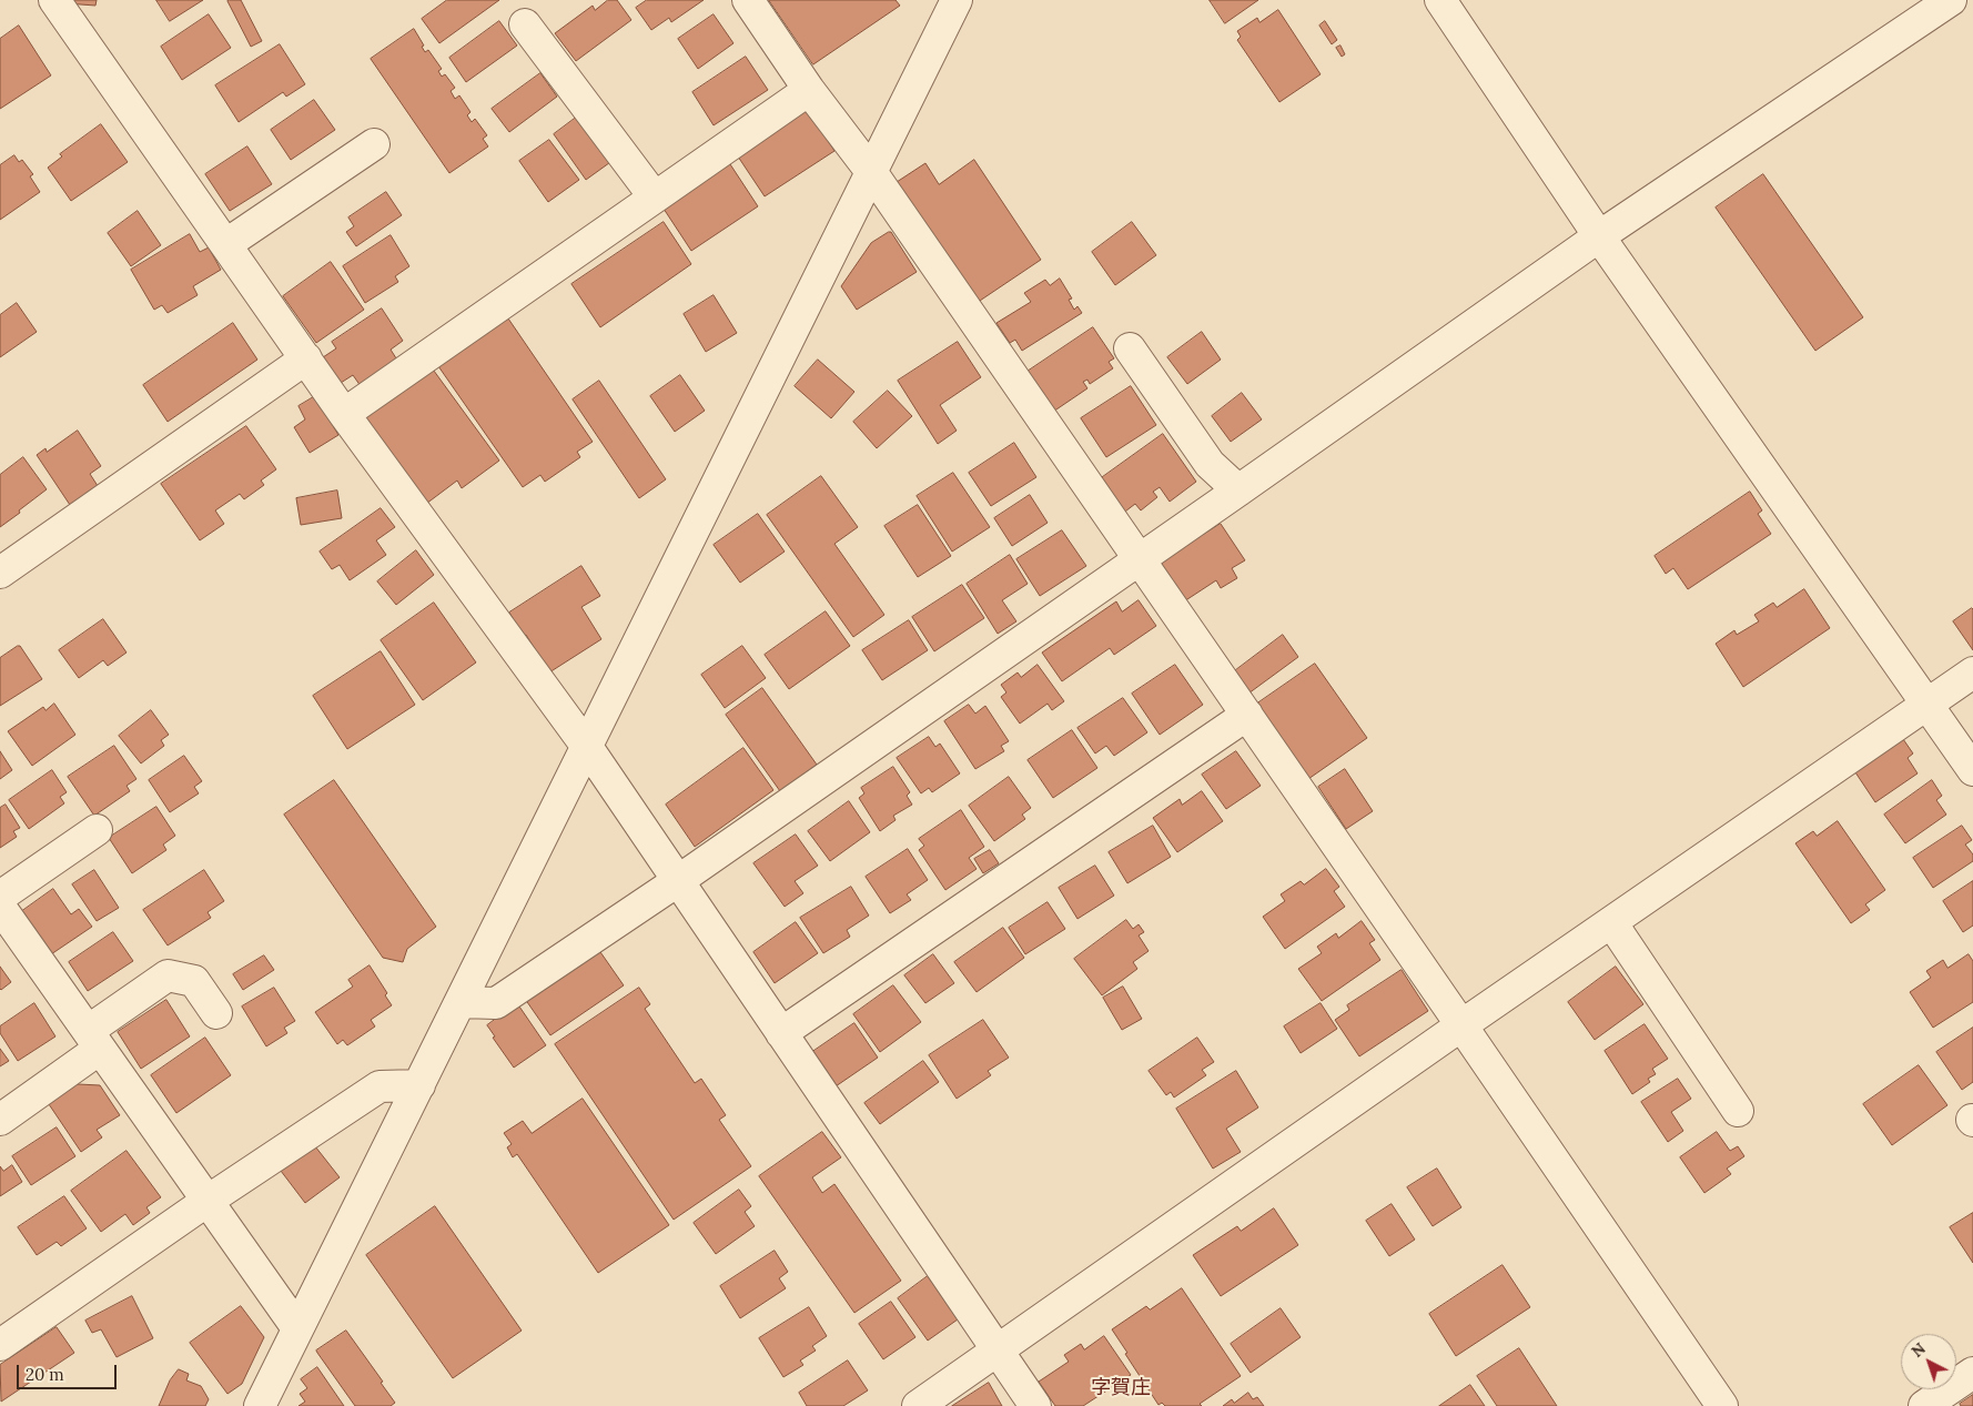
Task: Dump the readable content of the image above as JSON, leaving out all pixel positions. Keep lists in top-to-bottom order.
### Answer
{
  "districts": ["字賀庄"],
  "scale_bar": "20 m",
  "north": "top left"
}
